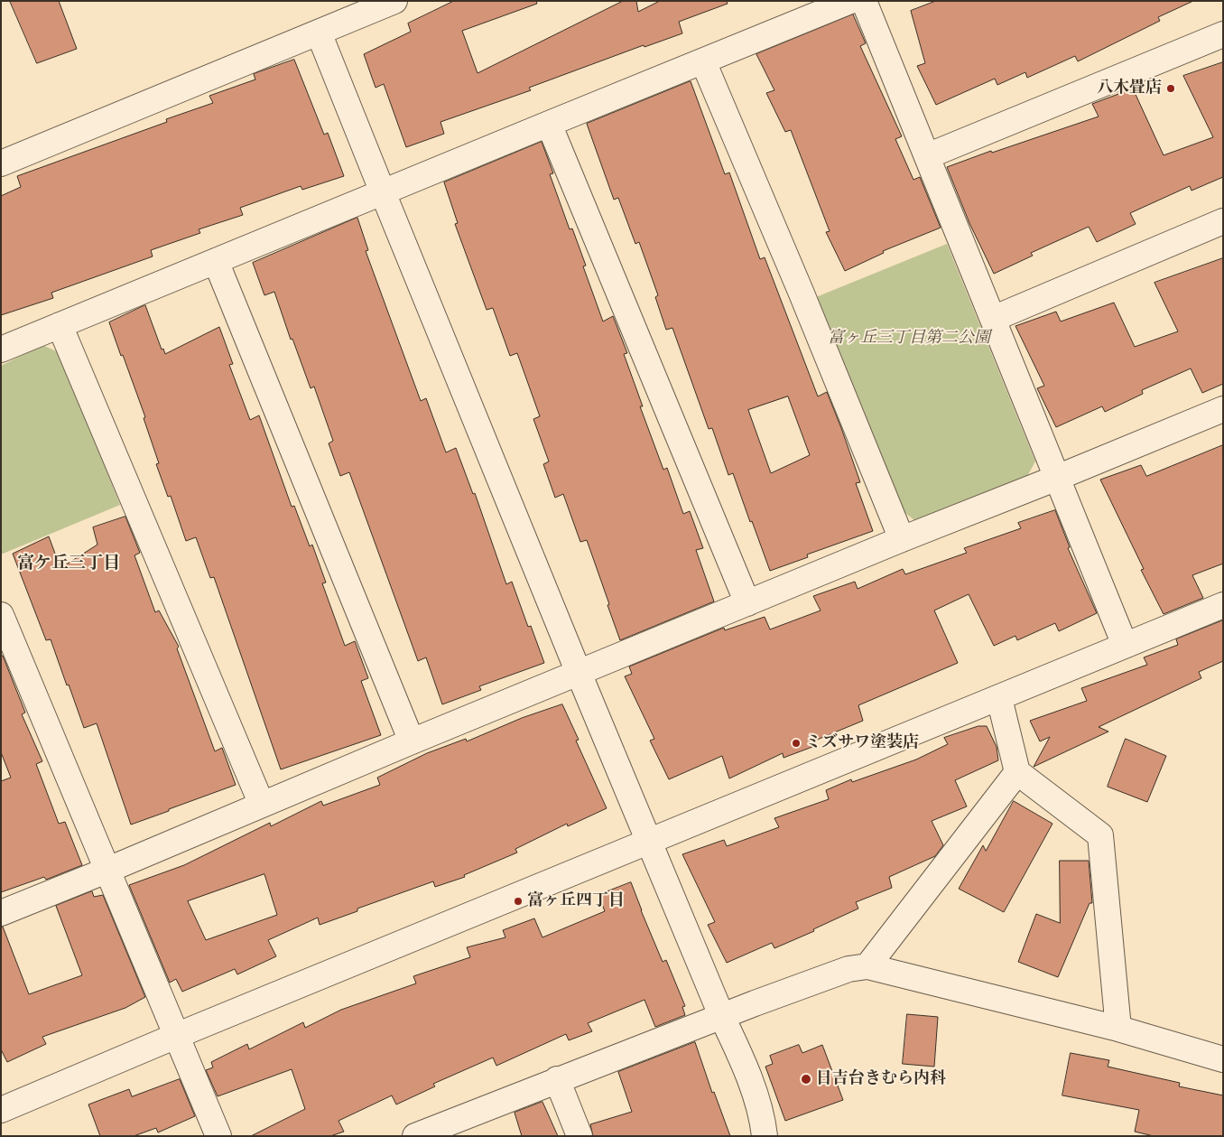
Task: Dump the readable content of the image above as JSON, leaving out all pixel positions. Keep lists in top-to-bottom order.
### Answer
{
  "districts": ["富ケ丘三丁目"],
  "parks": ["富ヶ丘三丁目第二公園"],
  "places": [
    "八木畳店",
    "ミズサワ塗装店",
    "富ヶ丘四丁目",
    "日吉台きむら内科"
  ]
}
